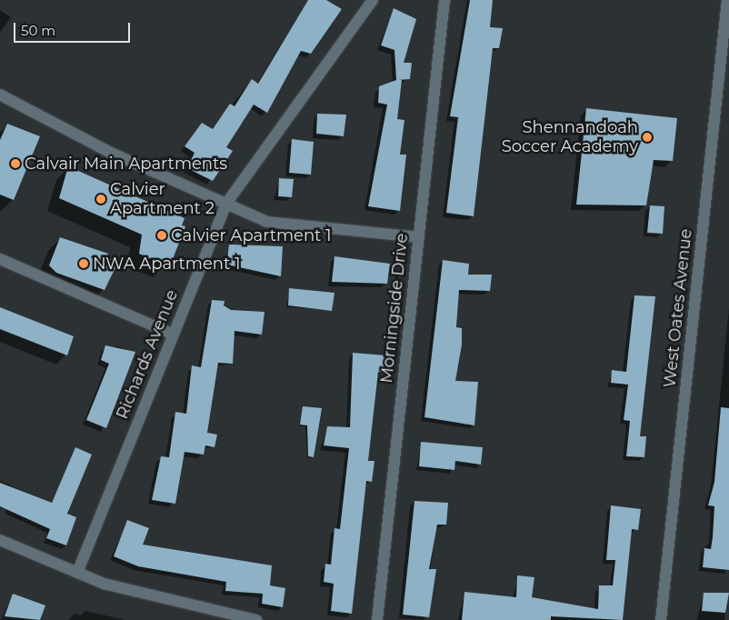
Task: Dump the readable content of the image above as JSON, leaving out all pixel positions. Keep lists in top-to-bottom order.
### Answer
{
  "streets": {
    "street": ["Morningside Drive", "West Oates Avenue", "Richards Avenue"]
  },
  "places": [
    "Shennandoah Soccer Academy",
    "Calvair Main Apartments",
    "Calvier Apartment 2",
    "Calvier Apartment 1",
    "NWA Apartment 1"
  ],
  "scale_bar": "50 m"
}
